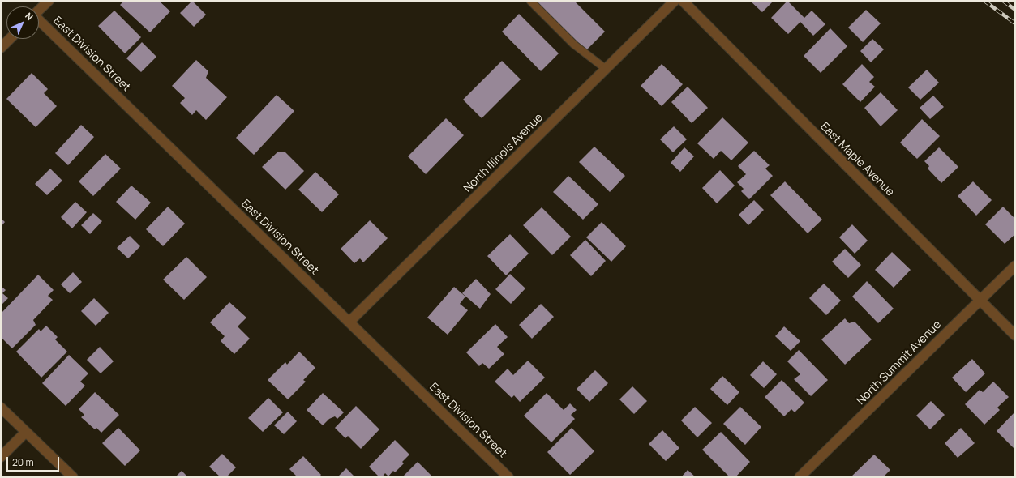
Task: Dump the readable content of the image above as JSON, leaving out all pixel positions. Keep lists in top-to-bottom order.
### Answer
{
  "streets": {
    "street": [
      "East Division Street",
      "North Illinois Avenue",
      "East Maple Avenue",
      "North Summit Avenue"
    ]
  },
  "crossings": [
    ["East Division Street", "North Illinois Avenue"],
    ["East Maple Avenue", "North Summit Avenue"]
  ],
  "scale_bar": "20 m",
  "north": "top right"
}
